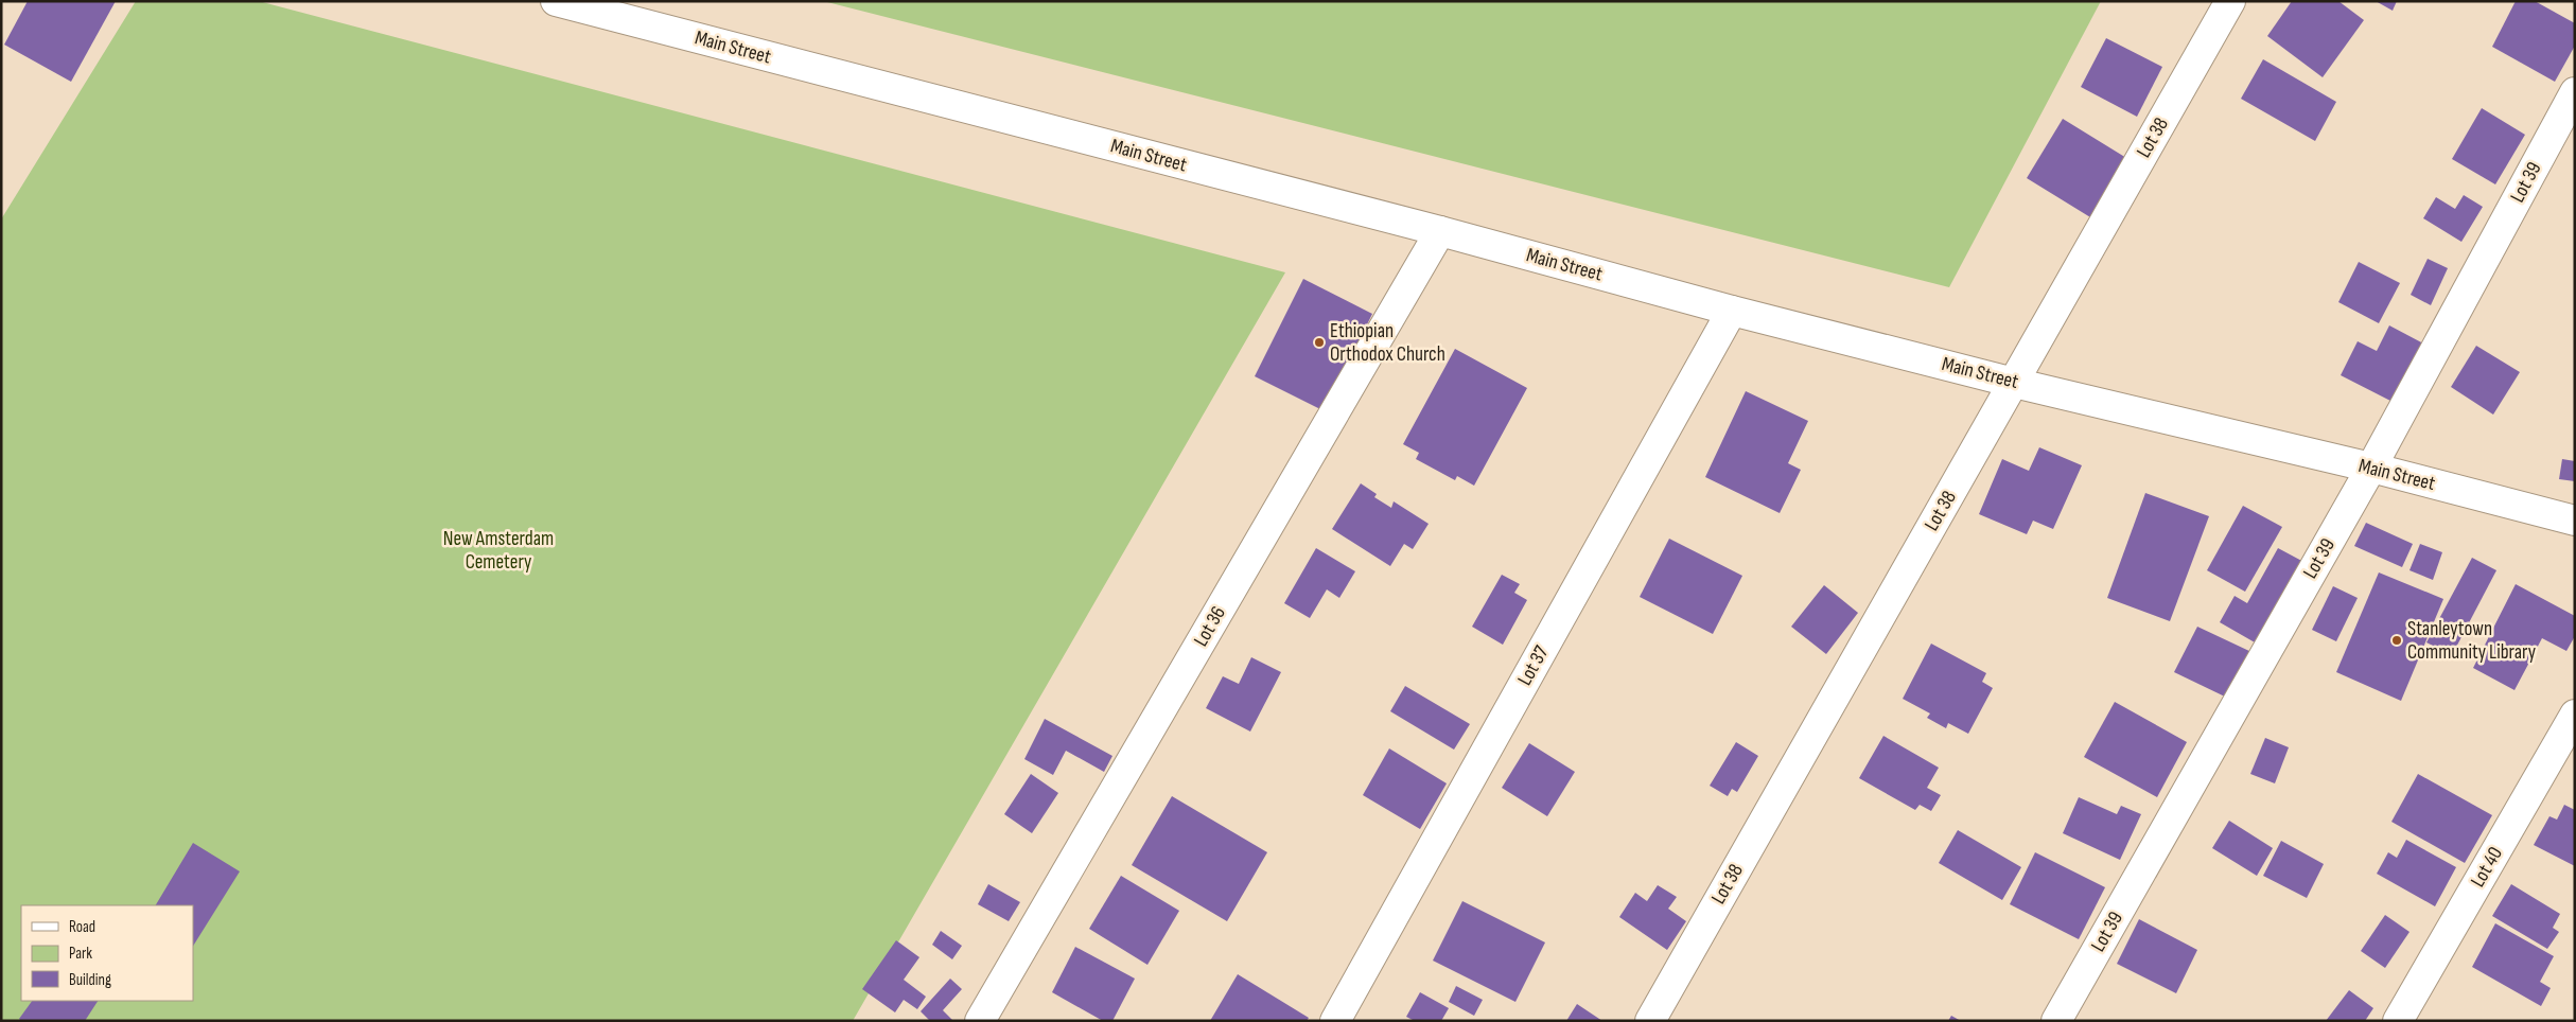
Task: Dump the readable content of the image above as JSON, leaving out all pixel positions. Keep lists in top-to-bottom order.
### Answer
{
  "streets": {
    "street": [
      "Main Street",
      "Lot 38",
      "Lot 39",
      "Lot 36",
      "Lot 37",
      "Lot 40"
    ]
  },
  "crossings": [
    ["Main Street", "Lot 38"],
    ["Main Street", "Lot 39"],
    ["Main Street", "Lot 36"],
    ["Main Street", "Lot 37"]
  ],
  "parks": ["New Amsterdam Cemetery"],
  "places": ["Ethiopian Orthodox Church", "Stanleytown Community Library"],
  "legend": ["Road", "Park", "Building"]
}
